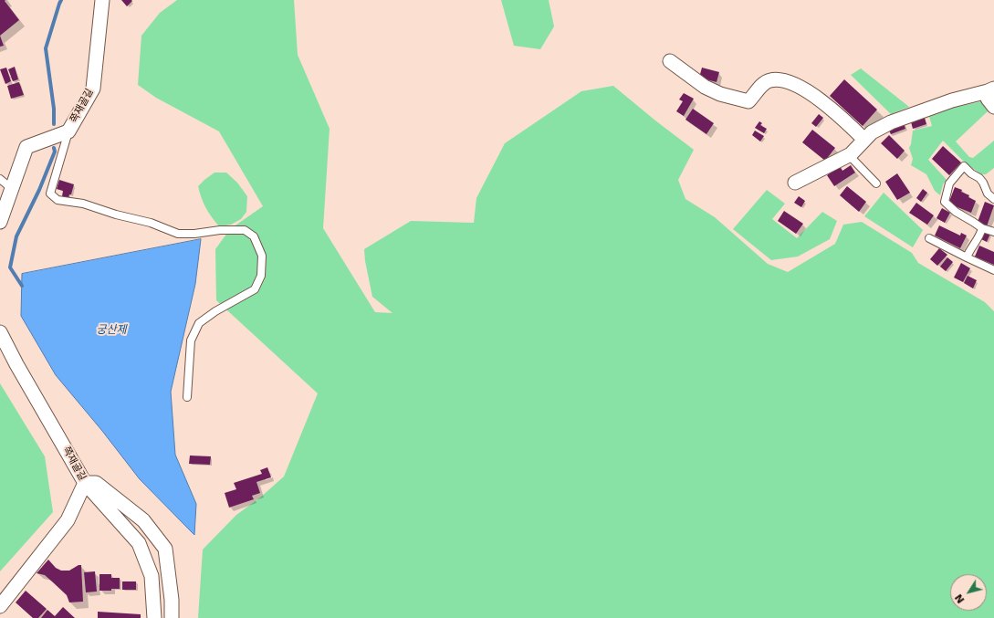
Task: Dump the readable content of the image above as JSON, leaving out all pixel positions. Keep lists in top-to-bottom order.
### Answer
{
  "streets": {
    "street": ["쪽재골길"]
  },
  "water": ["궁산제"],
  "north": "bottom left"
}
